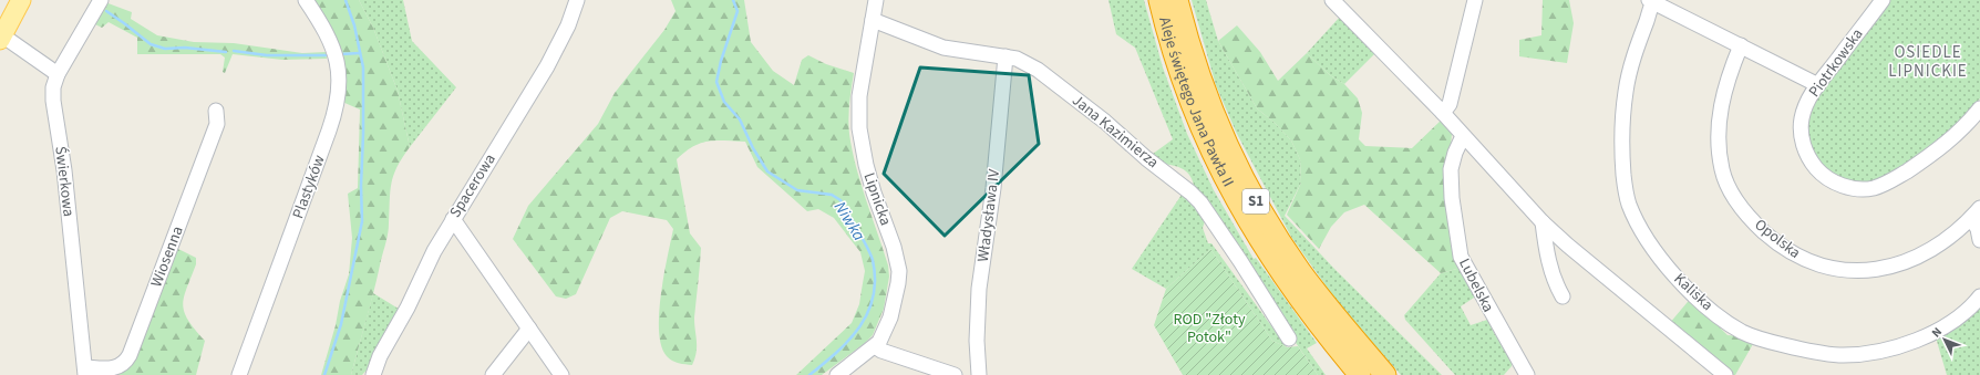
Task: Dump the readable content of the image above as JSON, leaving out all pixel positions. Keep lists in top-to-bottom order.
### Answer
{
  "streets": {
    "highway": ["Aleje świętego Jana Pawła II", "S1"],
    "street": [
      "Piotrkowska",
      "Jana Kazimierza",
      "Świerkowa",
      "Spacerowa",
      "Plastyków",
      "Lipnicka",
      "Władysława IV",
      "Opolska",
      "Wiosenna",
      "Lubelska",
      "Kaliska"
    ]
  },
  "crossings": [
    ["Jana Kazimierza", "Lipnicka"],
    ["Jana Kazimierza", "Władysława IV"],
    ["Świerkowa", "Wiosenna"]
  ],
  "districts": ["OSIEDLE LIPNICKIE"],
  "water": ["Niwka"],
  "parks": ["ROD \"Złoty Potok\""],
  "north": "top left"
}
